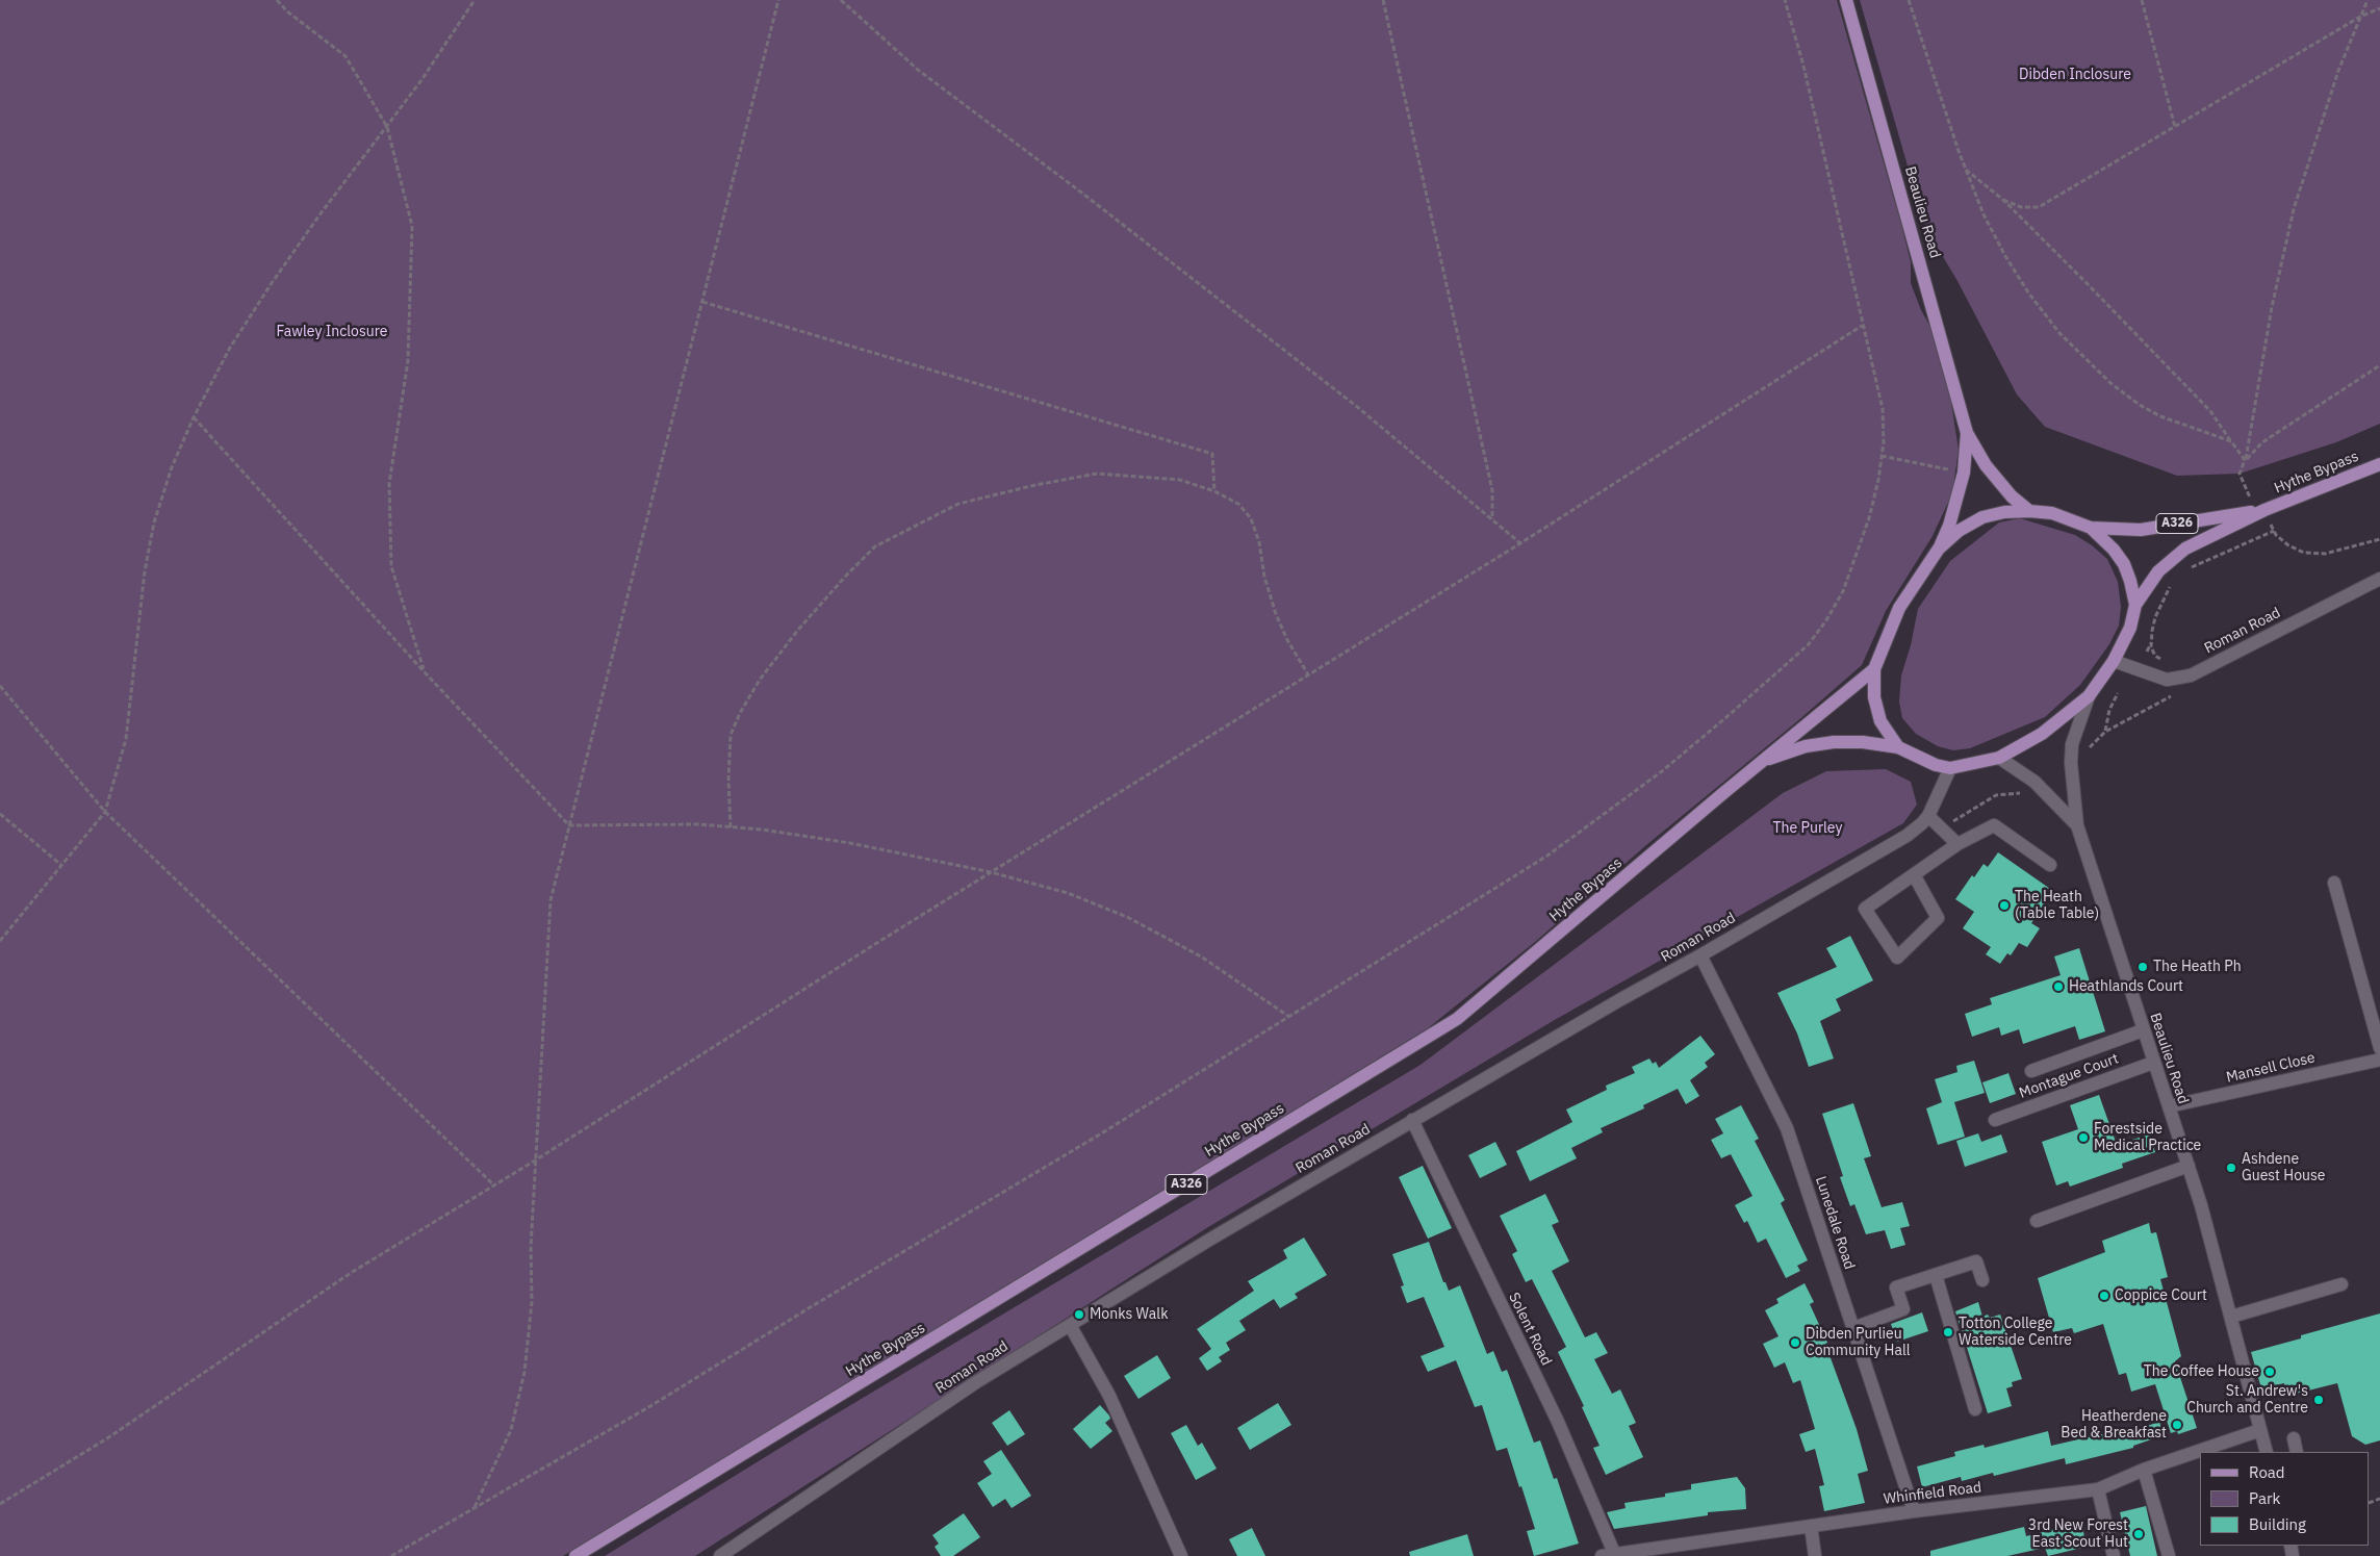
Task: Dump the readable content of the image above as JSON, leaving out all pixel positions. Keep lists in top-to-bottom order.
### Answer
{
  "streets": {
    "main road": ["Beaulieu Road", "Hythe Bypass", "A326"],
    "street": [
      "Roman Road",
      "Mansell Close",
      "Montague Court",
      "Lunedale Road",
      "Solent Road",
      "Whinfield Road"
    ]
  },
  "crossings": [
    ["Beaulieu Road", "Mansell Close"],
    ["Beaulieu Road", "Montague Court"],
    ["Beaulieu Road", "Whinfield Road"],
    ["Roman Road", "Lunedale Road"],
    ["Roman Road", "Solent Road"],
    ["Lunedale Road", "Whinfield Road"],
    ["Solent Road", "Whinfield Road"]
  ],
  "parks": ["Dibden Inclosure", "Fawley Inclosure", "The Purley"],
  "places": [
    "The Heath (Table Table)",
    "The Heath Ph",
    "Heathlands Court",
    "Forestside Medical Practice",
    "Ashdene Guest House",
    "Coppice Court",
    "Monks Walk",
    "Totton College Waterside Centre",
    "Dibden Purlieu Community Hall",
    "The Coffee House",
    "St. Andrew's Church and Centre",
    "Heatherdene Bed & Breakfast",
    "3rd New Forest East Scout Hut"
  ],
  "legend": ["Road", "Park", "Building"]
}
